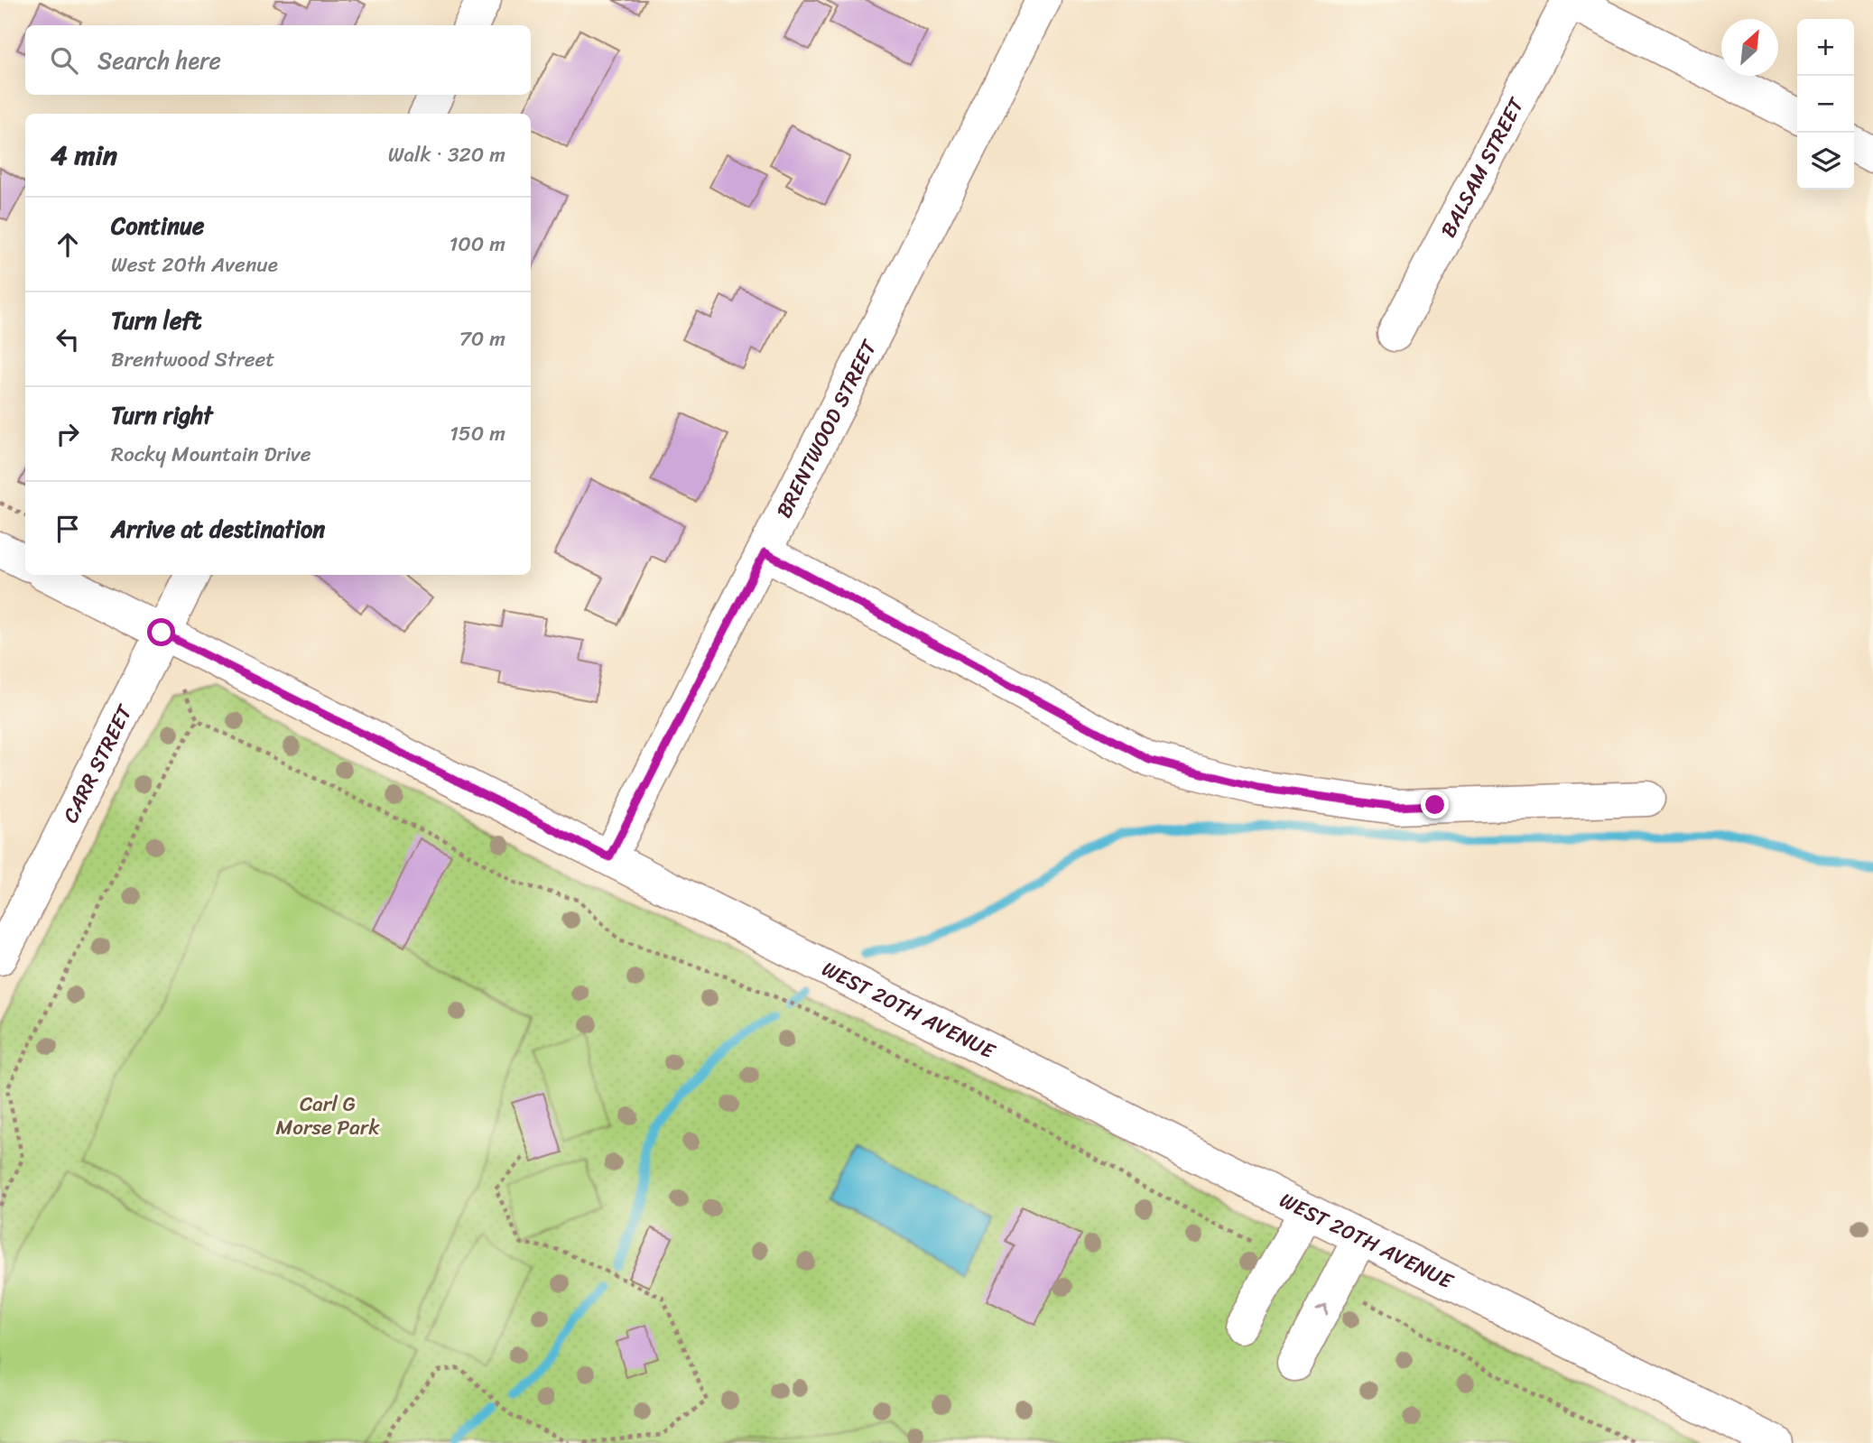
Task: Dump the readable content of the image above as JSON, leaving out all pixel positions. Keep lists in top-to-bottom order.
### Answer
{
  "streets": {
    "street": [
      "BALSAM STREET",
      "BRENTWOOD STREET",
      "CARR STREET",
      "WEST 20TH AVENUE"
    ]
  },
  "crossings": [
    ["BRENTWOOD STREET", "WEST 20TH AVENUE"],
    ["CARR STREET", "WEST 20TH AVENUE"]
  ],
  "parks": ["Carl G Morse Park"],
  "north": "top right",
  "page": {
    "map_buttons": ["+", "−"],
    "search": "Search here",
    "heading": ["4 min", "Walk · 320 m"],
    "list": [
      ["Continue", "West 20th Avenue", "100 m"],
      ["Turn left", "Brentwood Street", "70 m"],
      ["Turn right", "Rocky Mountain Drive", "150 m"],
      "Arrive at destination"
    ]
  }
}
